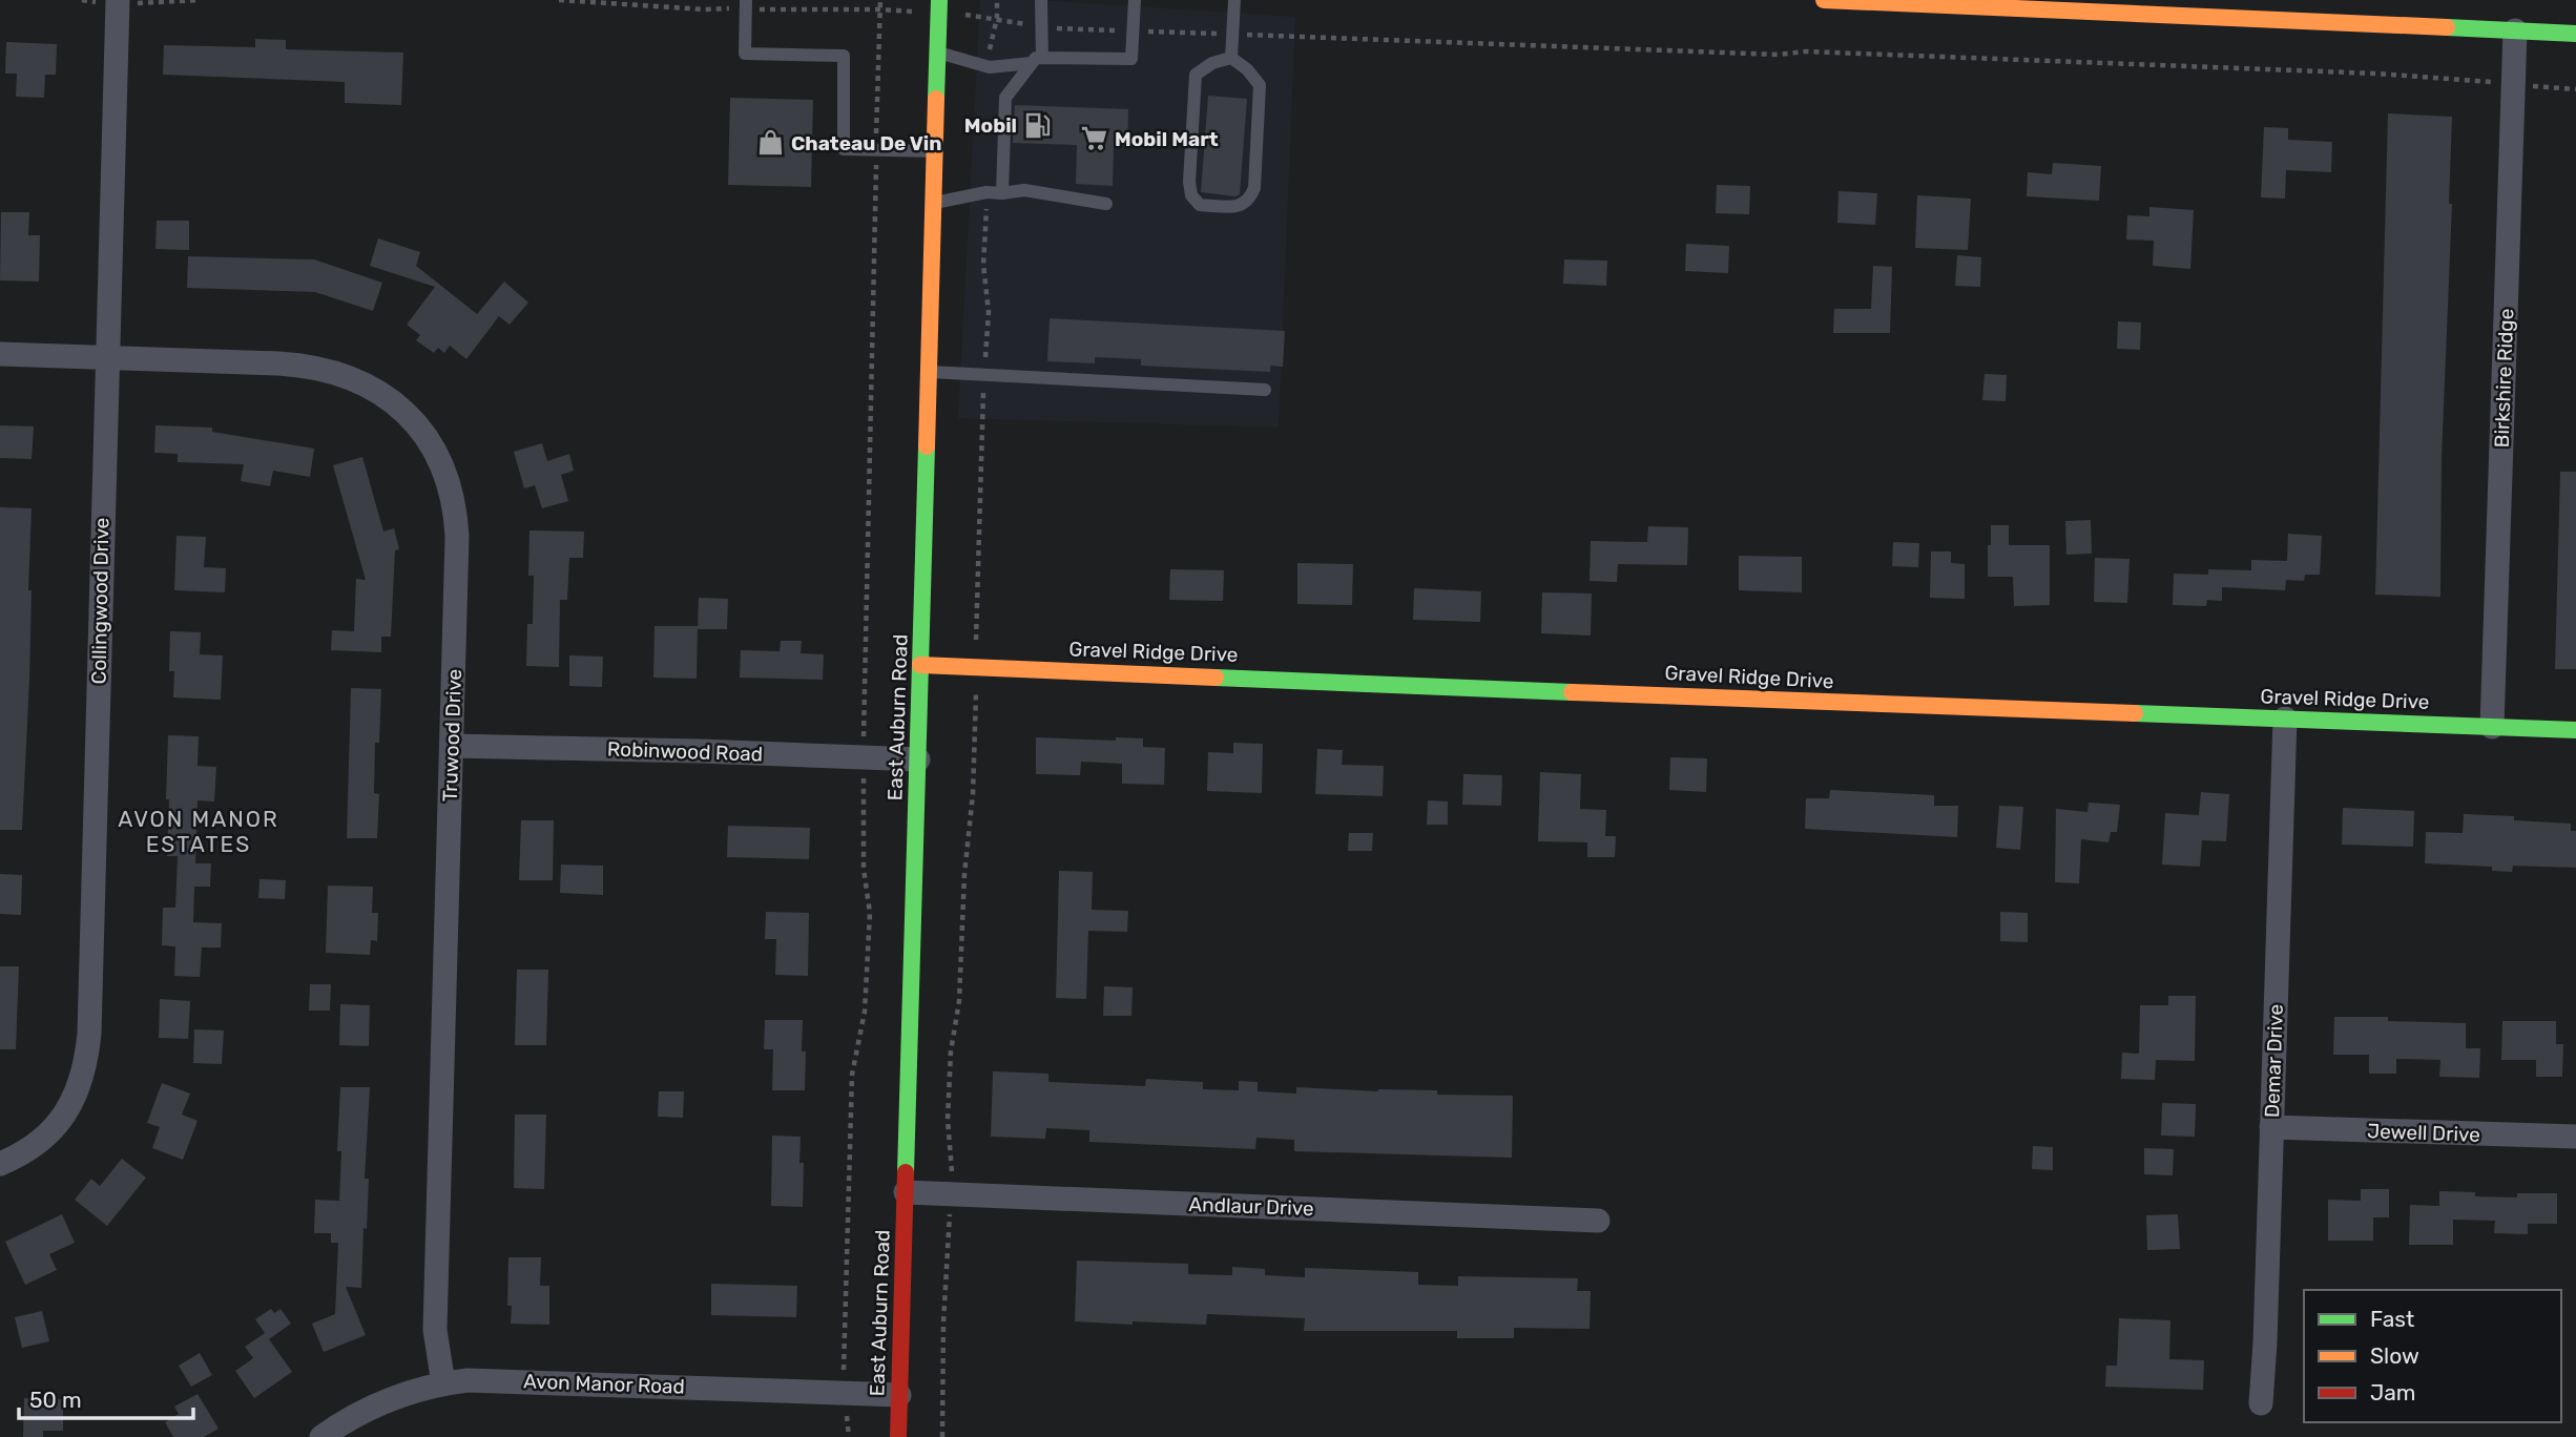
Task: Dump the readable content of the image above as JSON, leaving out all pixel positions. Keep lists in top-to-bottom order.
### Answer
{
  "streets": {
    "main road": ["Gravel Ridge Drive", "East Auburn Road"],
    "street": [
      "Birkshire Ridge",
      "Collingwood Drive",
      "Truwood Drive",
      "Robinwood Road",
      "Demar Drive",
      "Jewell Drive",
      "Andlaur Drive",
      "Avon Manor Road"
    ]
  },
  "crossings": [
    ["Birkshire Ridge", "Gravel Ridge Drive"],
    ["Collingwood Drive", "Truwood Drive"],
    ["Gravel Ridge Drive", "East Auburn Road"],
    ["Gravel Ridge Drive", "Demar Drive"],
    ["East Auburn Road", "Robinwood Road"],
    ["East Auburn Road", "Andlaur Drive"],
    ["East Auburn Road", "Avon Manor Road"],
    ["Truwood Drive", "Robinwood Road"],
    ["Truwood Drive", "Avon Manor Road"],
    ["Demar Drive", "Jewell Drive"]
  ],
  "districts": ["AVON MANOR ESTATES"],
  "places": {
    "fuel station": ["Mobil"],
    "supermarket": ["Mobil Mart"],
    "shop": ["Chateau De Vin"]
  },
  "legend": ["Fast", "Slow", "Jam"],
  "scale_bar": "50 m"
}
